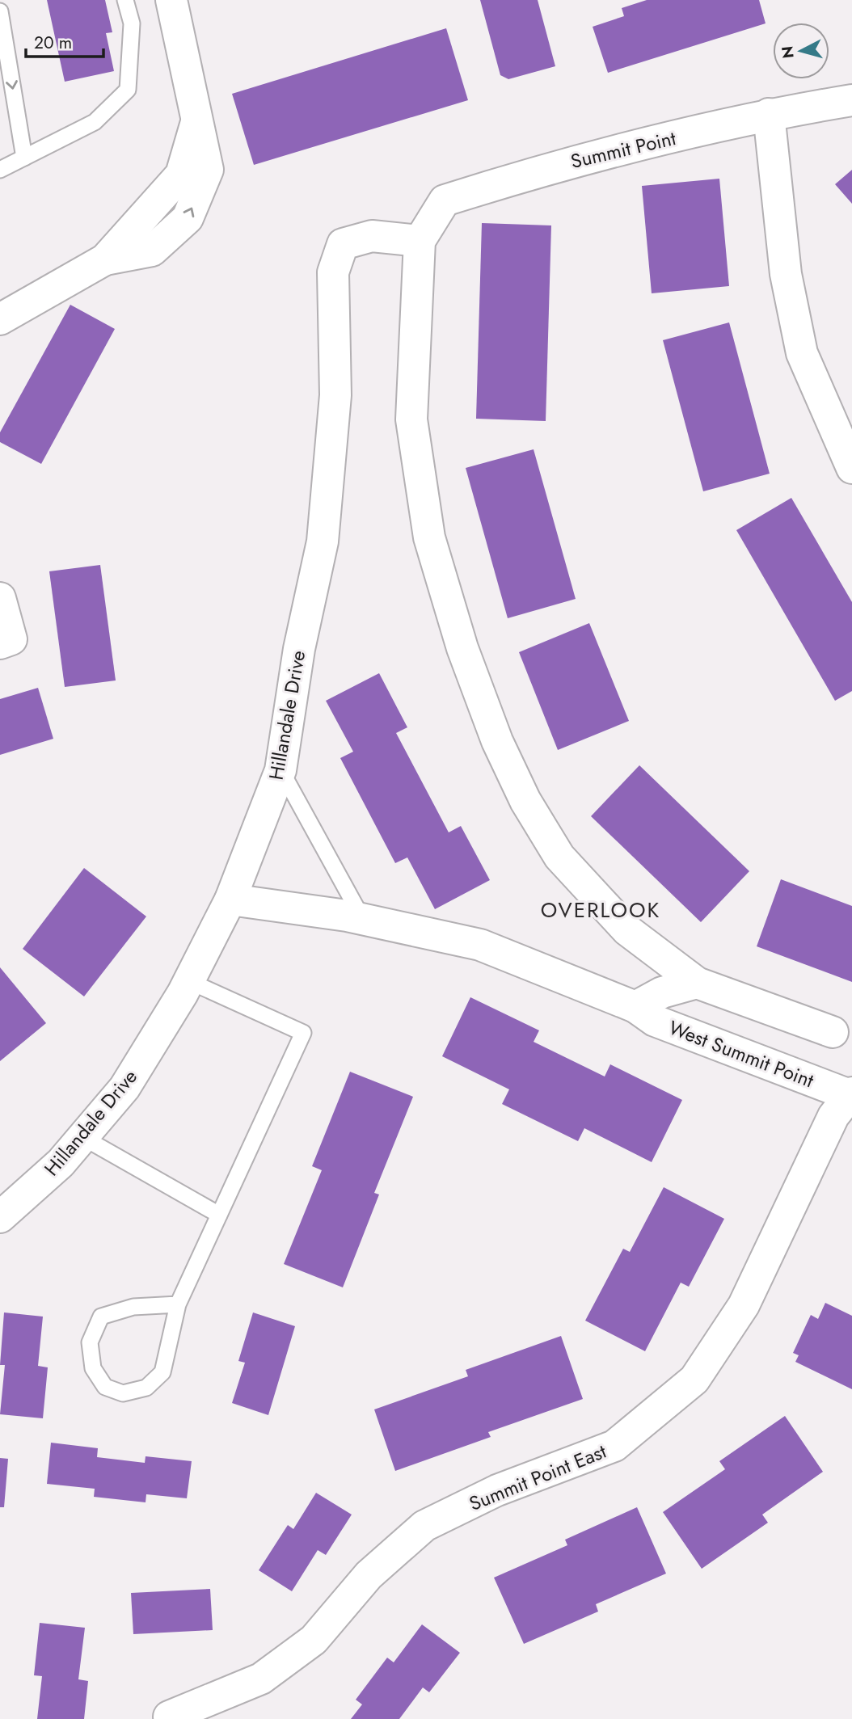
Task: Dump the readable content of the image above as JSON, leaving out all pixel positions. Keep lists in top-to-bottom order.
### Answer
{
  "streets": {
    "street": [
      "Summit Point",
      "Hillandale Drive",
      "West Summit Point",
      "Summit Point East"
    ]
  },
  "crossings": [
    ["Summit Point", "Hillandale Drive"],
    ["Hillandale Drive", "West Summit Point"],
    ["West Summit Point", "Summit Point East"]
  ],
  "districts": ["OVERLOOK"],
  "scale_bar": "20 m",
  "north": "left"
}
